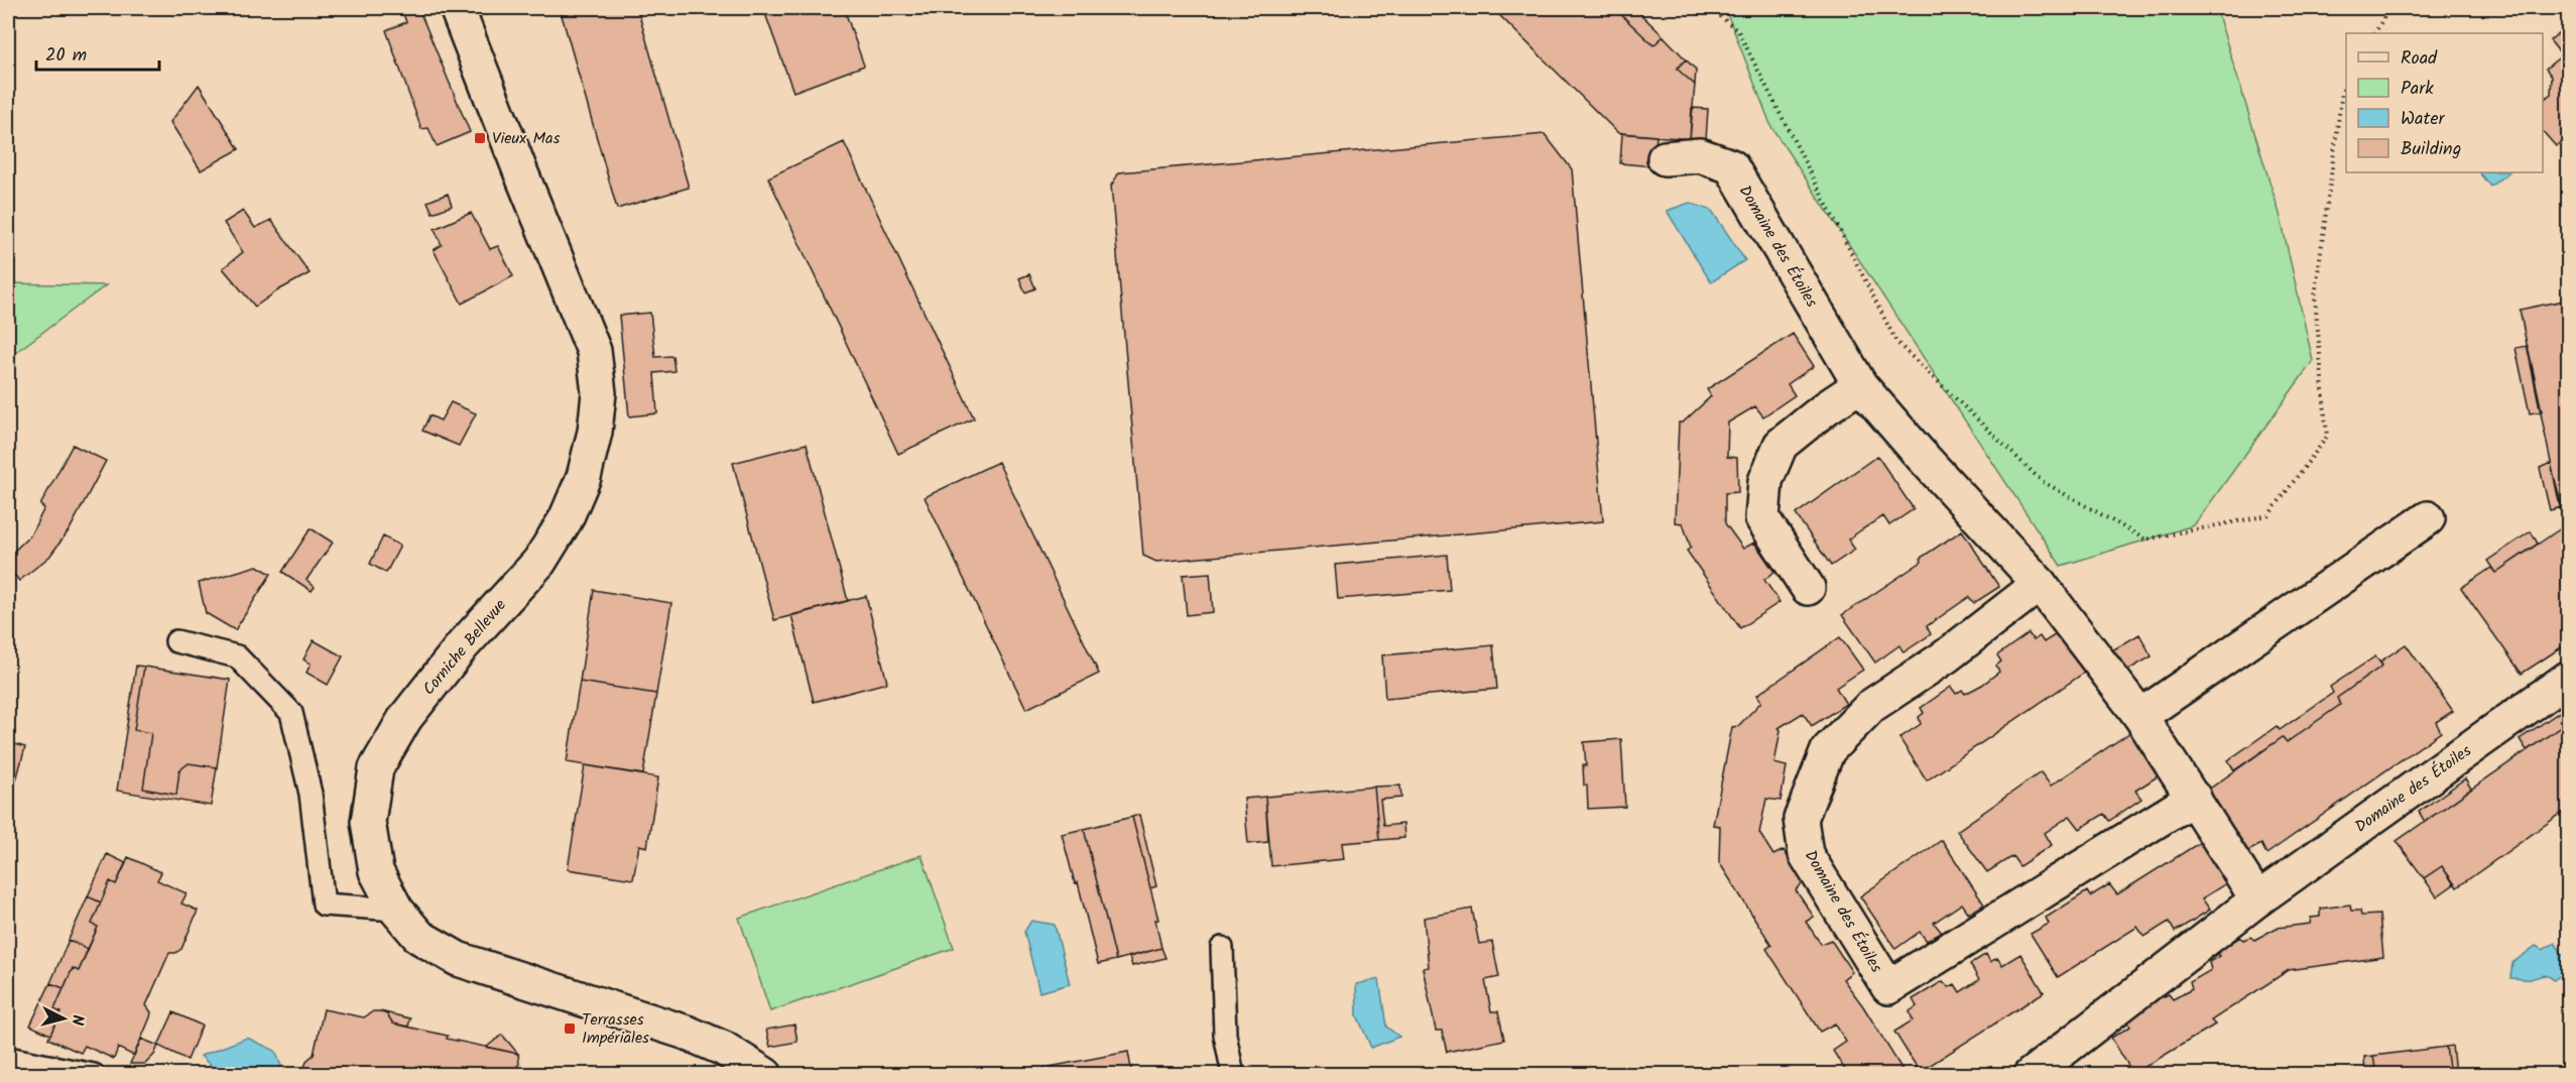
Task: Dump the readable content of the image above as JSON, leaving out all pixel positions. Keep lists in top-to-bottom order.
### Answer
{
  "streets": {
    "street": ["Domaine des Étoiles", "Corniche Bellevue"]
  },
  "places": {
    "transit": ["Vieux Mas", "Terrasses Impériales"]
  },
  "legend": [
    "Road",
    "Park",
    "Water",
    "Building"
  ],
  "scale_bar": "20 m",
  "north": "right"
}
